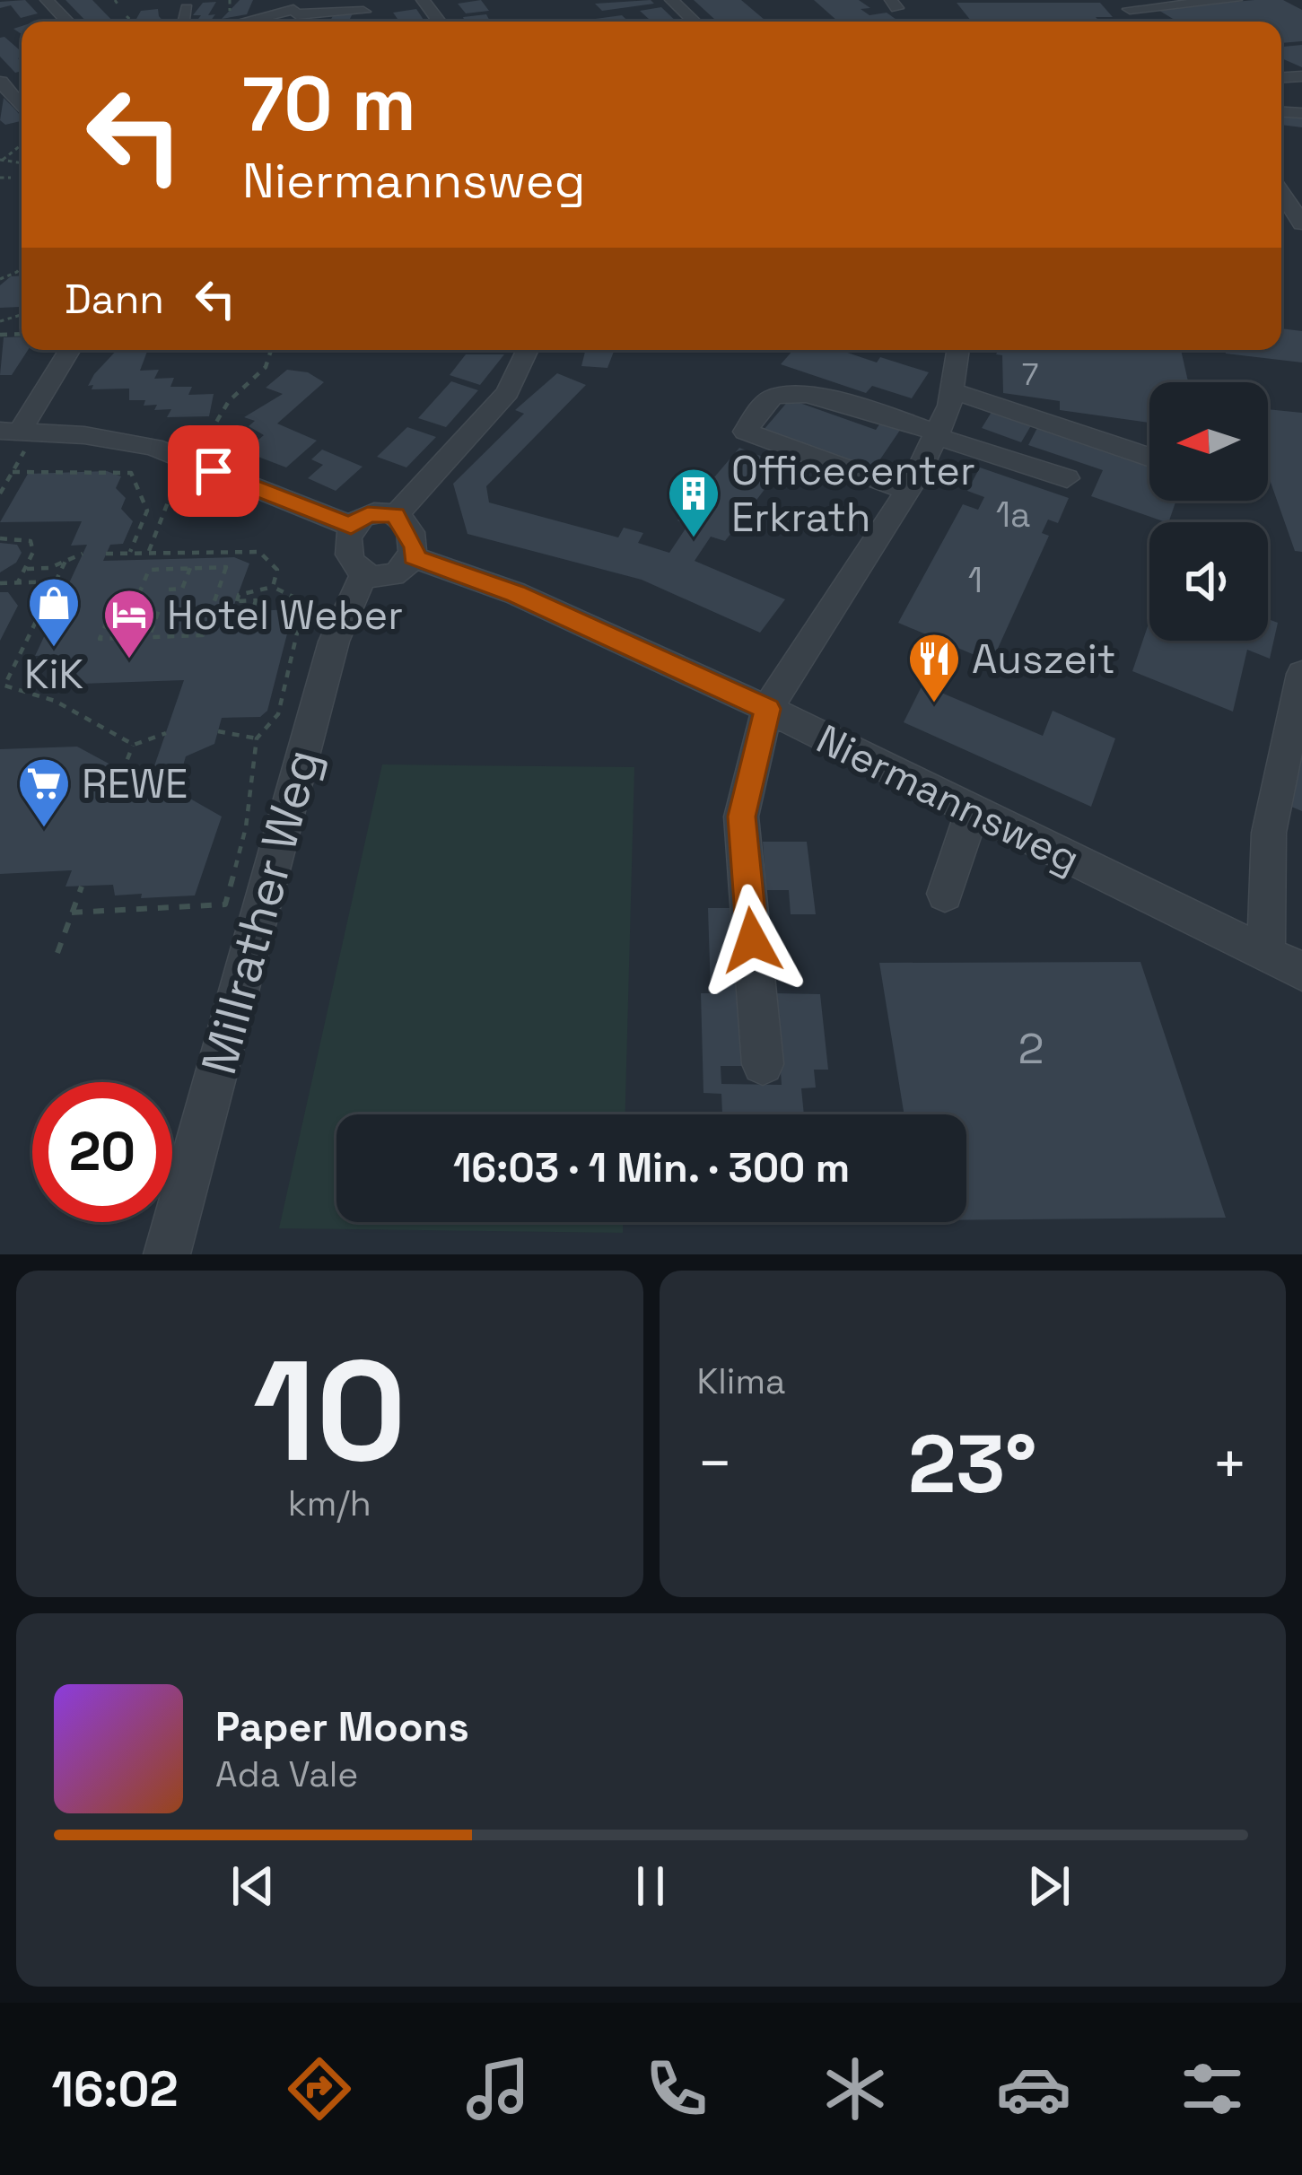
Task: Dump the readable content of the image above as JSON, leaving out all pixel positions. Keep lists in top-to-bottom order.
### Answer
{
  "streets": {
    "street": ["Niermannsweg", "Millrather Weg"]
  },
  "crossings": [
    ["Niermannsweg", "Millrather Weg"]
  ],
  "places": {
    "building": ["Officecenter Erkrath"],
    "shop": ["KiK"],
    "hotel": ["Hotel Weber"],
    "restaurant": ["Auszeit"],
    "supermarket": ["REWE"]
  },
  "house_numbers": [
    "7",
    "1a",
    "1",
    "2"
  ],
  "north": "left",
  "page": {
    "turn": ["70 m", "Niermannsweg"],
    "then": "Dann",
    "limit": "20",
    "trip": "16:03 · 1 Min. · 300 m",
    "tile": [
      ["10", "km/h"],
      "Klima"
    ],
    "heat": ["−", "23°", "+"],
    "song": ["Paper Moons", "Ada Vale"],
    "tabs": "16:02"
  }
}
